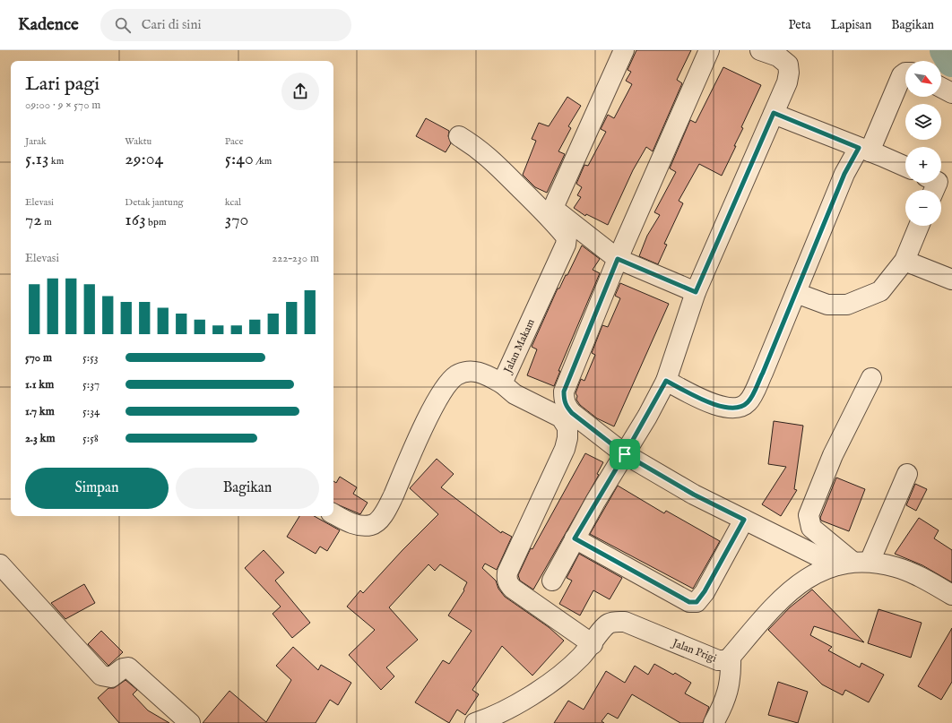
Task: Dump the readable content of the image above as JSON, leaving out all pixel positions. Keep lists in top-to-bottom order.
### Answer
{
  "streets": {
    "street": ["Jalan Makam", "Jalan Prigi"]
  },
  "crossings": [
    ["Jalan Makam", "Jalan Prigi"]
  ],
  "north": "bottom right",
  "page": {
    "header": "Kadence",
    "search": "Cari di sini",
    "nav": ["Peta", "Lapisan", "Bagikan"],
    "map_buttons": ["+", "−"],
    "heading": ["Lari pagi", "09:00 · 9 × 570 m"],
    "stats": [
      ["Jarak", "5.13 km"],
      ["Waktu", "29:04"],
      ["Pace", "5:40 /km"],
      ["Elevasi", "72 m"],
      ["Detak jantung", "163 bpm"],
      ["kcal", "370"]
    ],
    "chart": ["Elevasi", "222–230 m"],
    "list": [
      {
        "name": "570 m",
        "note": "5:53"
      },
      {
        "name": "1.1 km",
        "note": "5:37"
      },
      {
        "name": "1.7 km",
        "note": "5:34"
      },
      {
        "name": "2.3 km",
        "note": "5:58"
      }
    ],
    "buttons": ["Simpan", "Bagikan"]
  }
}
